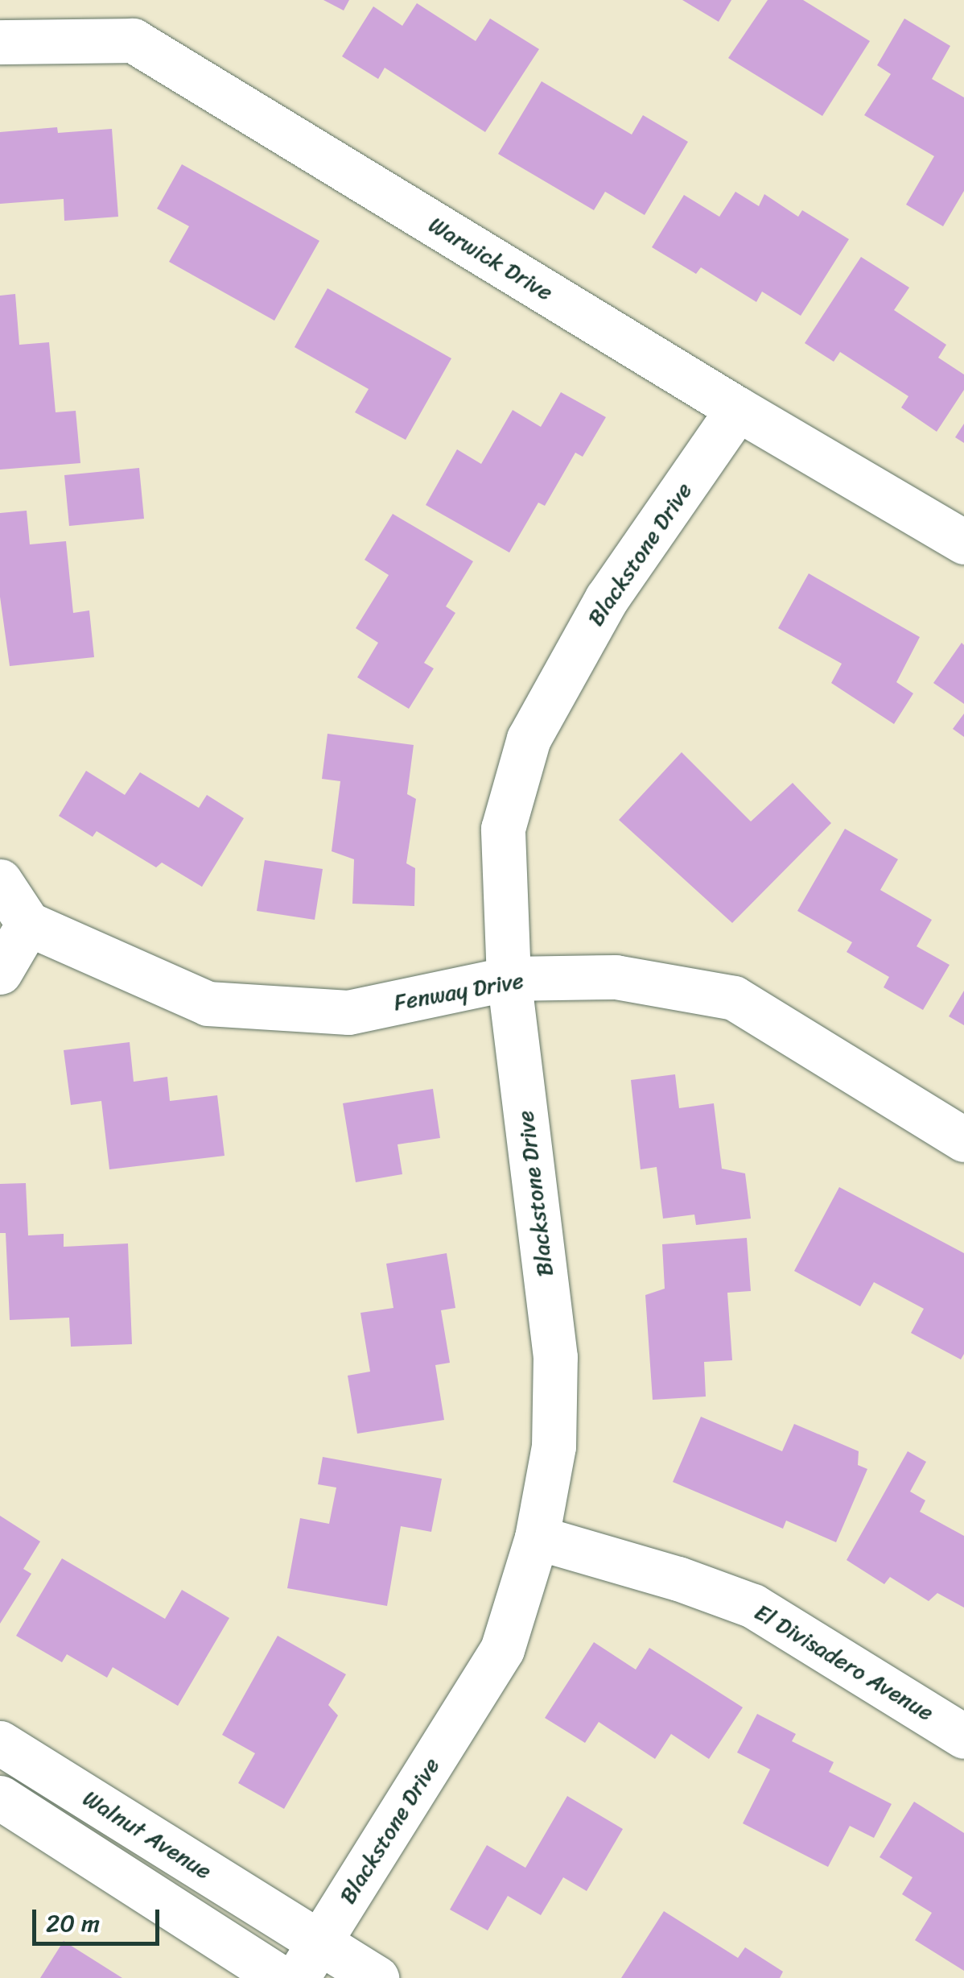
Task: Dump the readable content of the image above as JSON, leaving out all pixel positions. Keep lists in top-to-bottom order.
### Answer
{
  "streets": {
    "street": [
      "Warwick Drive",
      "Blackstone Drive",
      "Fenway Drive",
      "El Divisadero Avenue",
      "Walnut Avenue"
    ]
  },
  "crossings": [
    ["Warwick Drive", "Blackstone Drive"],
    ["Blackstone Drive", "Fenway Drive"],
    ["Blackstone Drive", "El Divisadero Avenue"],
    ["Blackstone Drive", "Walnut Avenue"]
  ],
  "scale_bar": "20 m"
}
